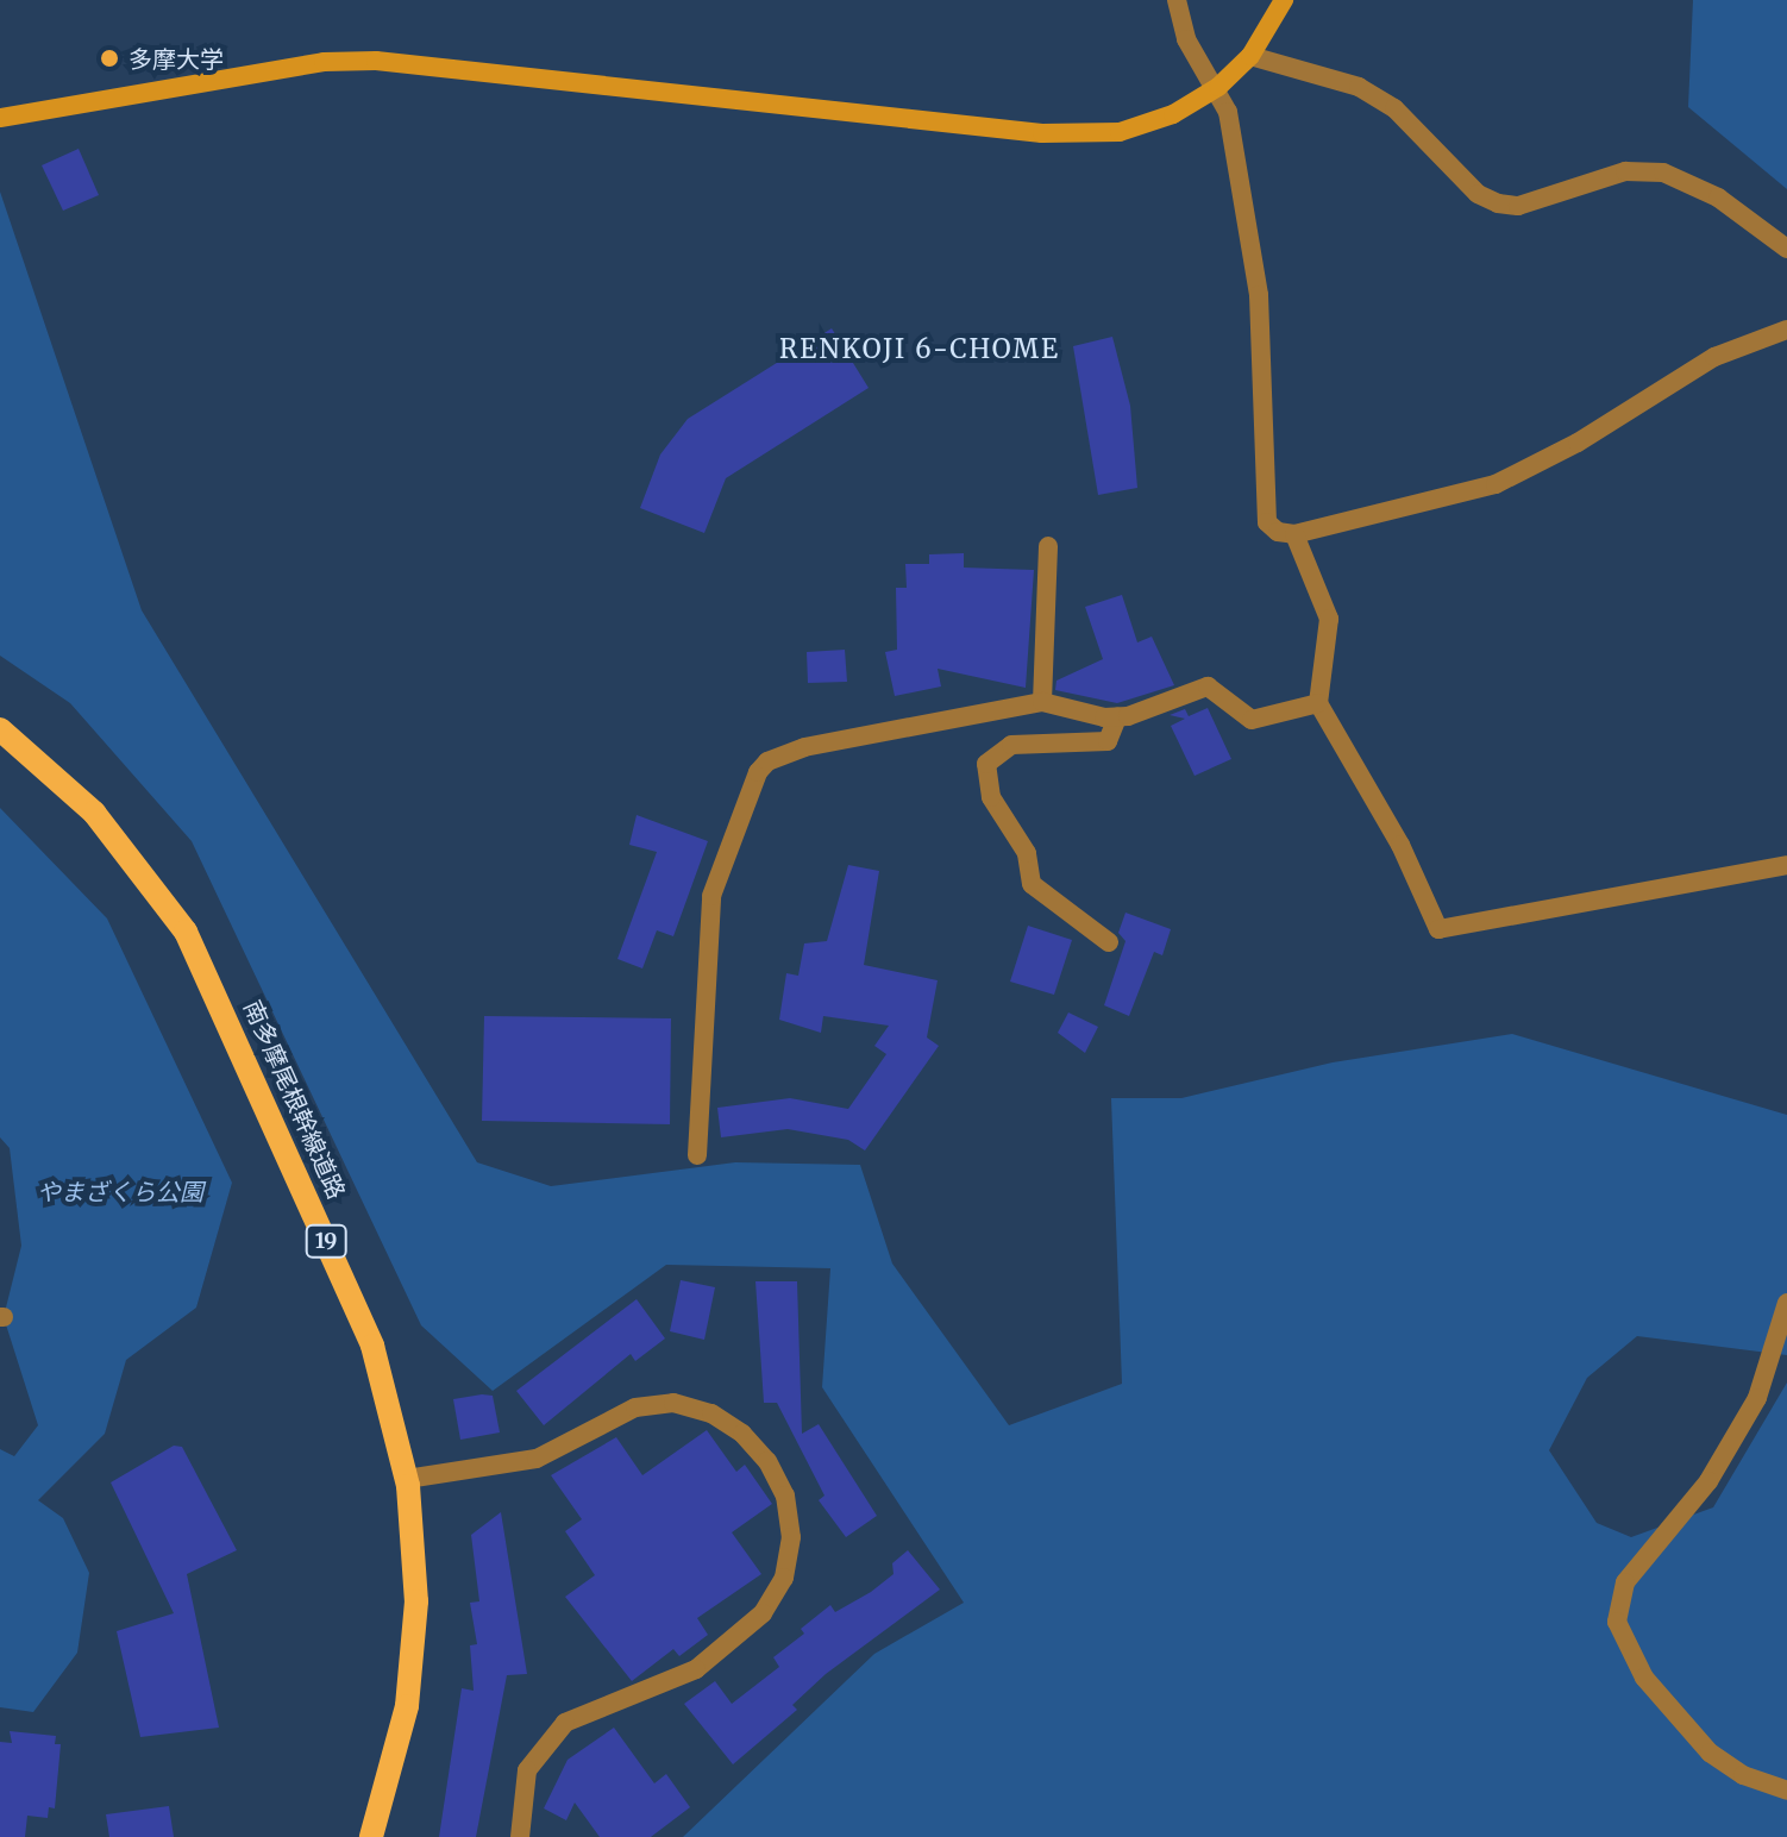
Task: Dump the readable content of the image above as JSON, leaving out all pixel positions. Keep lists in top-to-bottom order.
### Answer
{
  "streets": {
    "main road": ["南多摩尾根幹線道路", "19"]
  },
  "districts": ["RENKOJI 6-CHOME"],
  "parks": ["やまざくら公園"],
  "places": ["多摩大学"]
}
